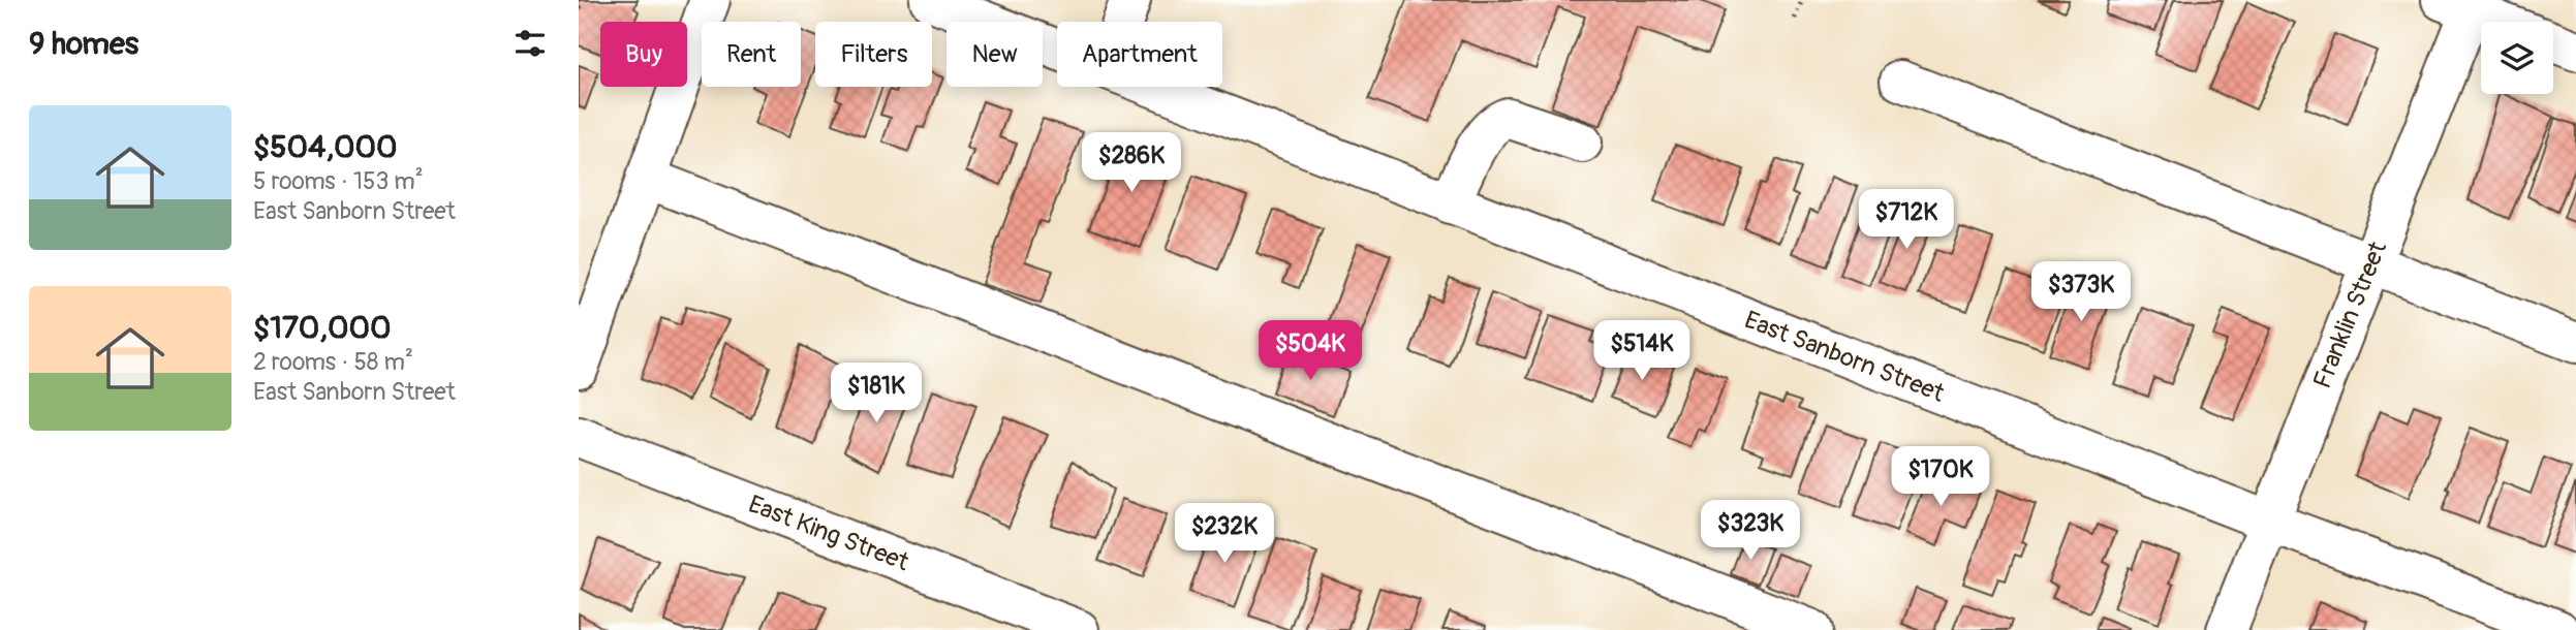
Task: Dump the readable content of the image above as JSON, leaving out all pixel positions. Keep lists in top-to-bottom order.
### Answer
{
  "streets": {
    "street": ["Franklin Street", "East Sanborn Street", "East King Street"]
  },
  "crossings": [
    ["Franklin Street", "East Sanborn Street"]
  ],
  "page": {
    "heading": "9 homes",
    "chip": [
      "Buy",
      "Rent",
      "Filters",
      "New",
      "Apartment"
    ],
    "list": [
      {
        "name": "$504,000",
        "note": "5 rooms · 153 m² · East Sanborn Street"
      },
      {
        "name": "$170,000",
        "note": "2 rooms · 58 m² · East Sanborn Street"
      }
    ],
    "price": [
      "$286K",
      "$712K",
      "$373K",
      "$504K",
      "$514K",
      "$181K",
      "$170K",
      "$323K",
      "$232K"
    ]
  }
}
